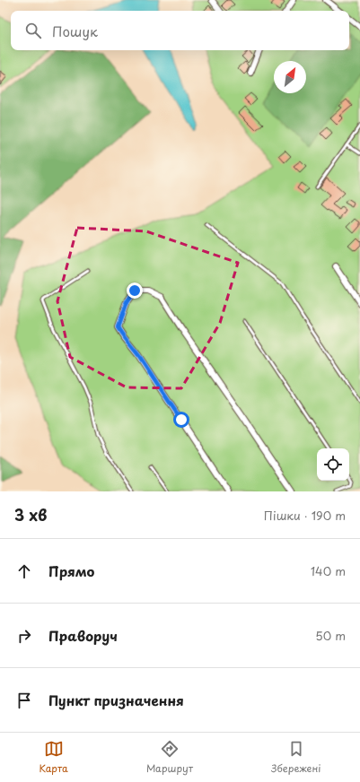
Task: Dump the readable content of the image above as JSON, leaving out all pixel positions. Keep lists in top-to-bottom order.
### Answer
{
  "north": "top right",
  "page": {
    "search": "Пошук",
    "heading": ["3 хв", "Пішки · 190 m"],
    "list": [
      ["Прямо", "140 m"],
      ["Праворуч", "50 m"],
      "Пункт призначення"
    ],
    "nav": ["Карта", "Маршрут", "Збережені"]
  }
}
